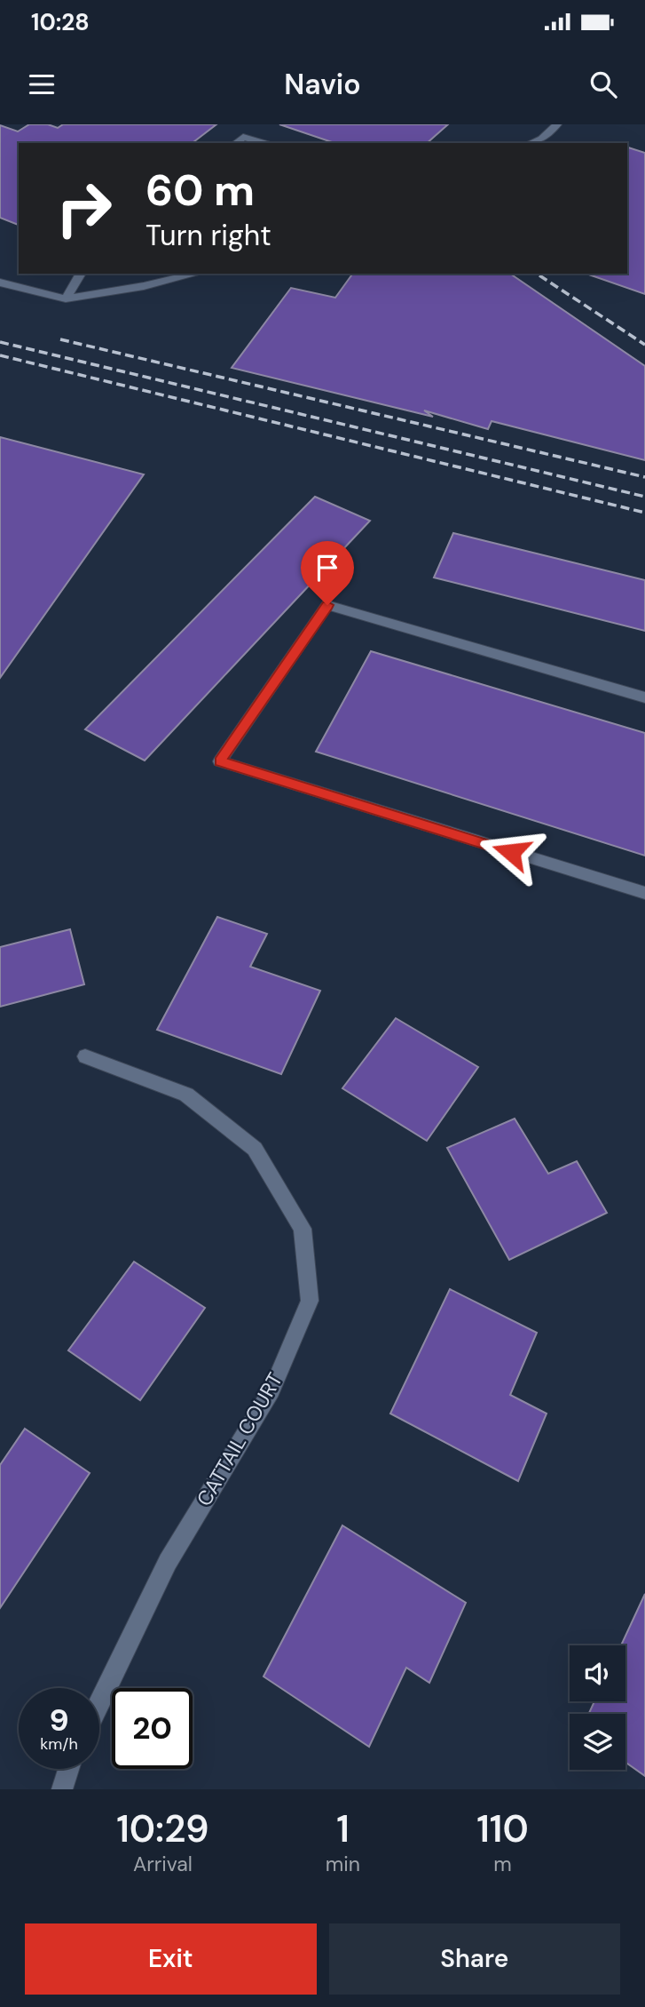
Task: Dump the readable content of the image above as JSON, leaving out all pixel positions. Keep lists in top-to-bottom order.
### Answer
{
  "streets": {
    "street": ["CATTAIL COURT"]
  },
  "page": {
    "status": "10:28",
    "header": "Navio",
    "turn": ["60 m", "Turn right"],
    "speed": "9 km/h",
    "limit": "20",
    "eta": [
      "10:29",
      "Arrival",
      "1",
      "min",
      "110",
      "m"
    ],
    "buttons": ["Exit", "Share"]
  }
}
